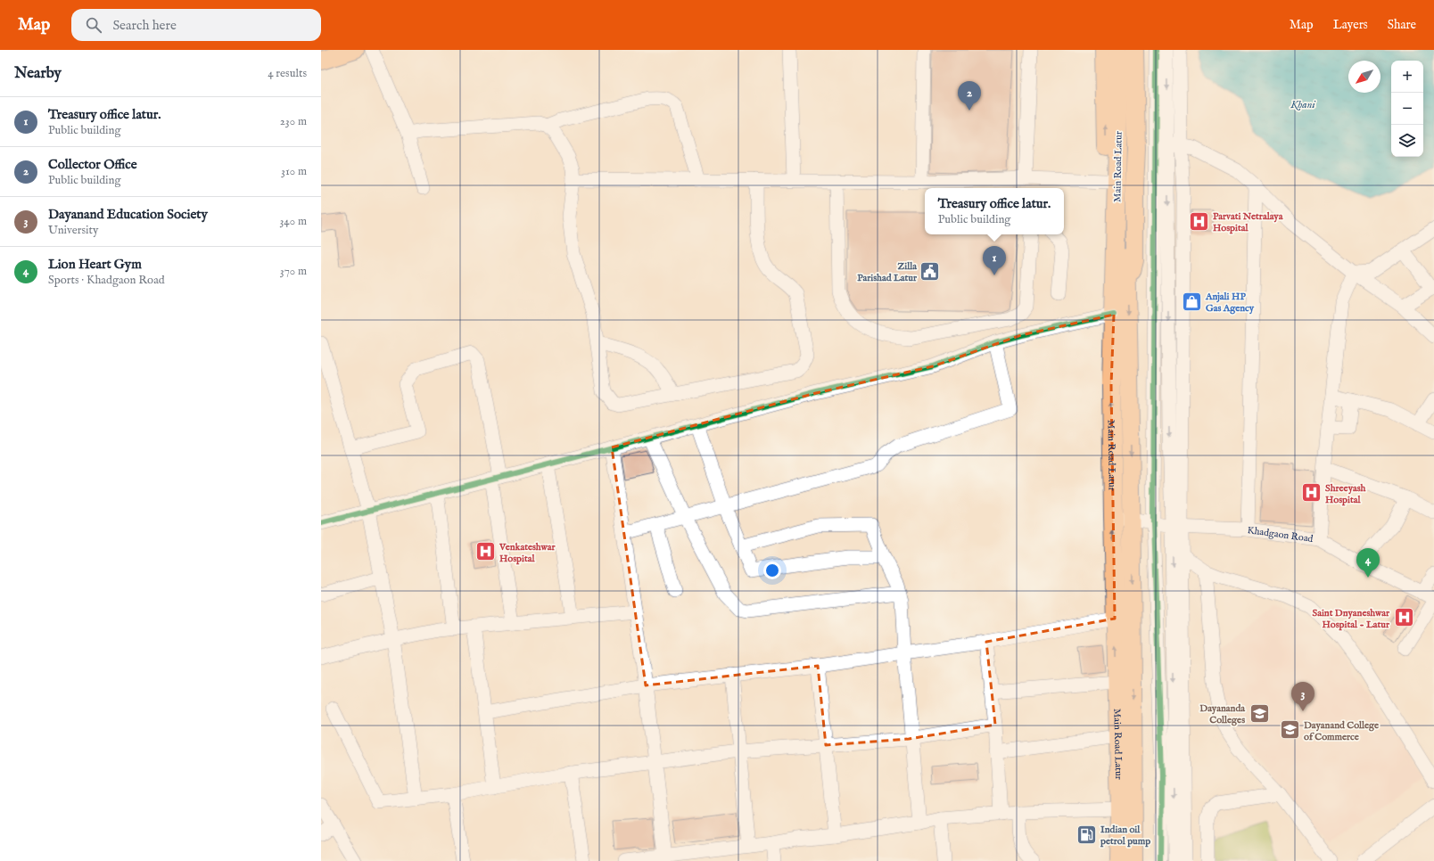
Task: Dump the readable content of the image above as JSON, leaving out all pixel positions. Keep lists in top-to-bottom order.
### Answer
{
  "streets": {
    "main road": ["Main Road Latur"],
    "street": ["Khadgaon Road"]
  },
  "crossings": [
    ["Main Road Latur", "Khadgaon Road"]
  ],
  "water": ["Khani"],
  "places": {
    "hospital": [
      "Parvati Netralaya Hospital",
      "Shreeyash Hospital",
      "Venkateshwar Hospital",
      "Saint Dnyaneshwar Hospital - Latur"
    ],
    "public building": ["Zilla Parishad Latur"],
    "shop": ["Anjali HP Gas Agency"],
    "school or university": ["Dayananda Colleges", "Dayanand College of Commerce"],
    "fuel station": ["Indian oil petrol pump"]
  },
  "north": "bottom left",
  "page": {
    "header": "Map",
    "search": "Search here",
    "nav": ["Map", "Layers", "Share"],
    "heading": ["Nearby", "4 results"],
    "map_buttons": ["+", "−"],
    "pins": [
      "2",
      "1",
      "4",
      "3"
    ],
    "list": [
      {
        "mark": "1",
        "name": "Treasury office latur.",
        "note": "Public building",
        "value": "230 m"
      },
      {
        "mark": "2",
        "name": "Collector Office",
        "note": "Public building",
        "value": "310 m"
      },
      {
        "mark": "3",
        "name": "Dayanand Education Society",
        "note": "University",
        "value": "340 m"
      },
      {
        "mark": "4",
        "name": "Lion Heart Gym",
        "note": "Sports · Khadgaon Road",
        "value": "370 m"
      }
    ],
    "popup": ["Treasury office latur.", "Public building"]
  }
}
